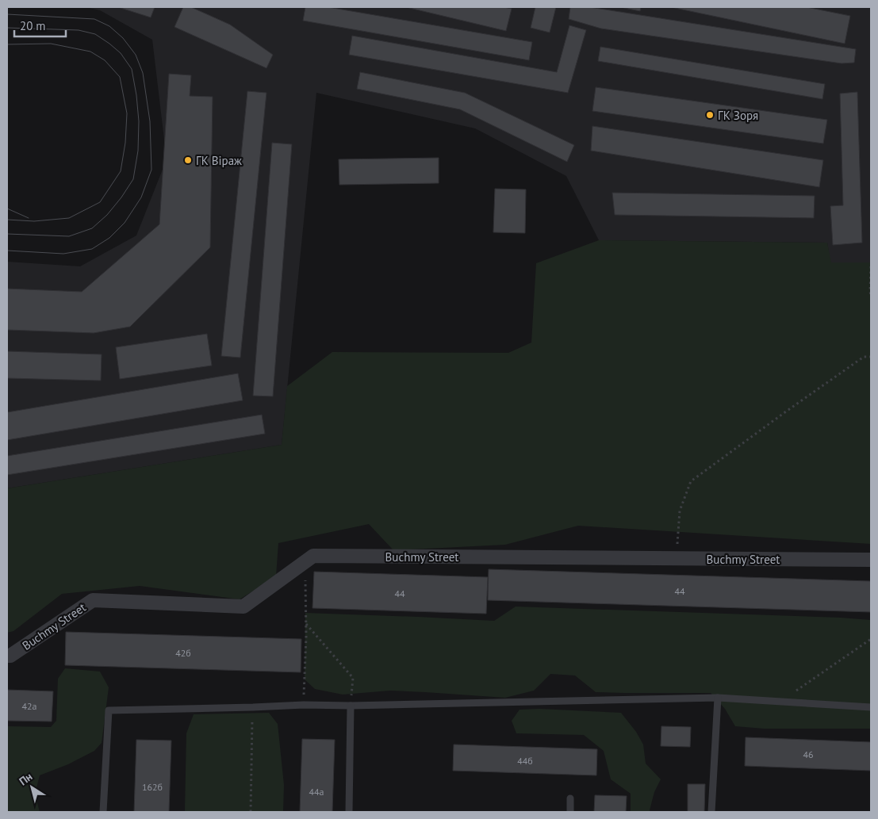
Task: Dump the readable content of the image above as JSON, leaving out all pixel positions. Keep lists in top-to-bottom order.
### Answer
{
  "streets": {
    "street": ["Buchmy Street"]
  },
  "places": ["ГК Зоря", "ГК Віраж"],
  "house_numbers": [
    "44",
    "44",
    "42б",
    "42а",
    "46",
    "44б",
    "162б",
    "44а"
  ],
  "scale_bar": "20 m",
  "north": "top left"
}
